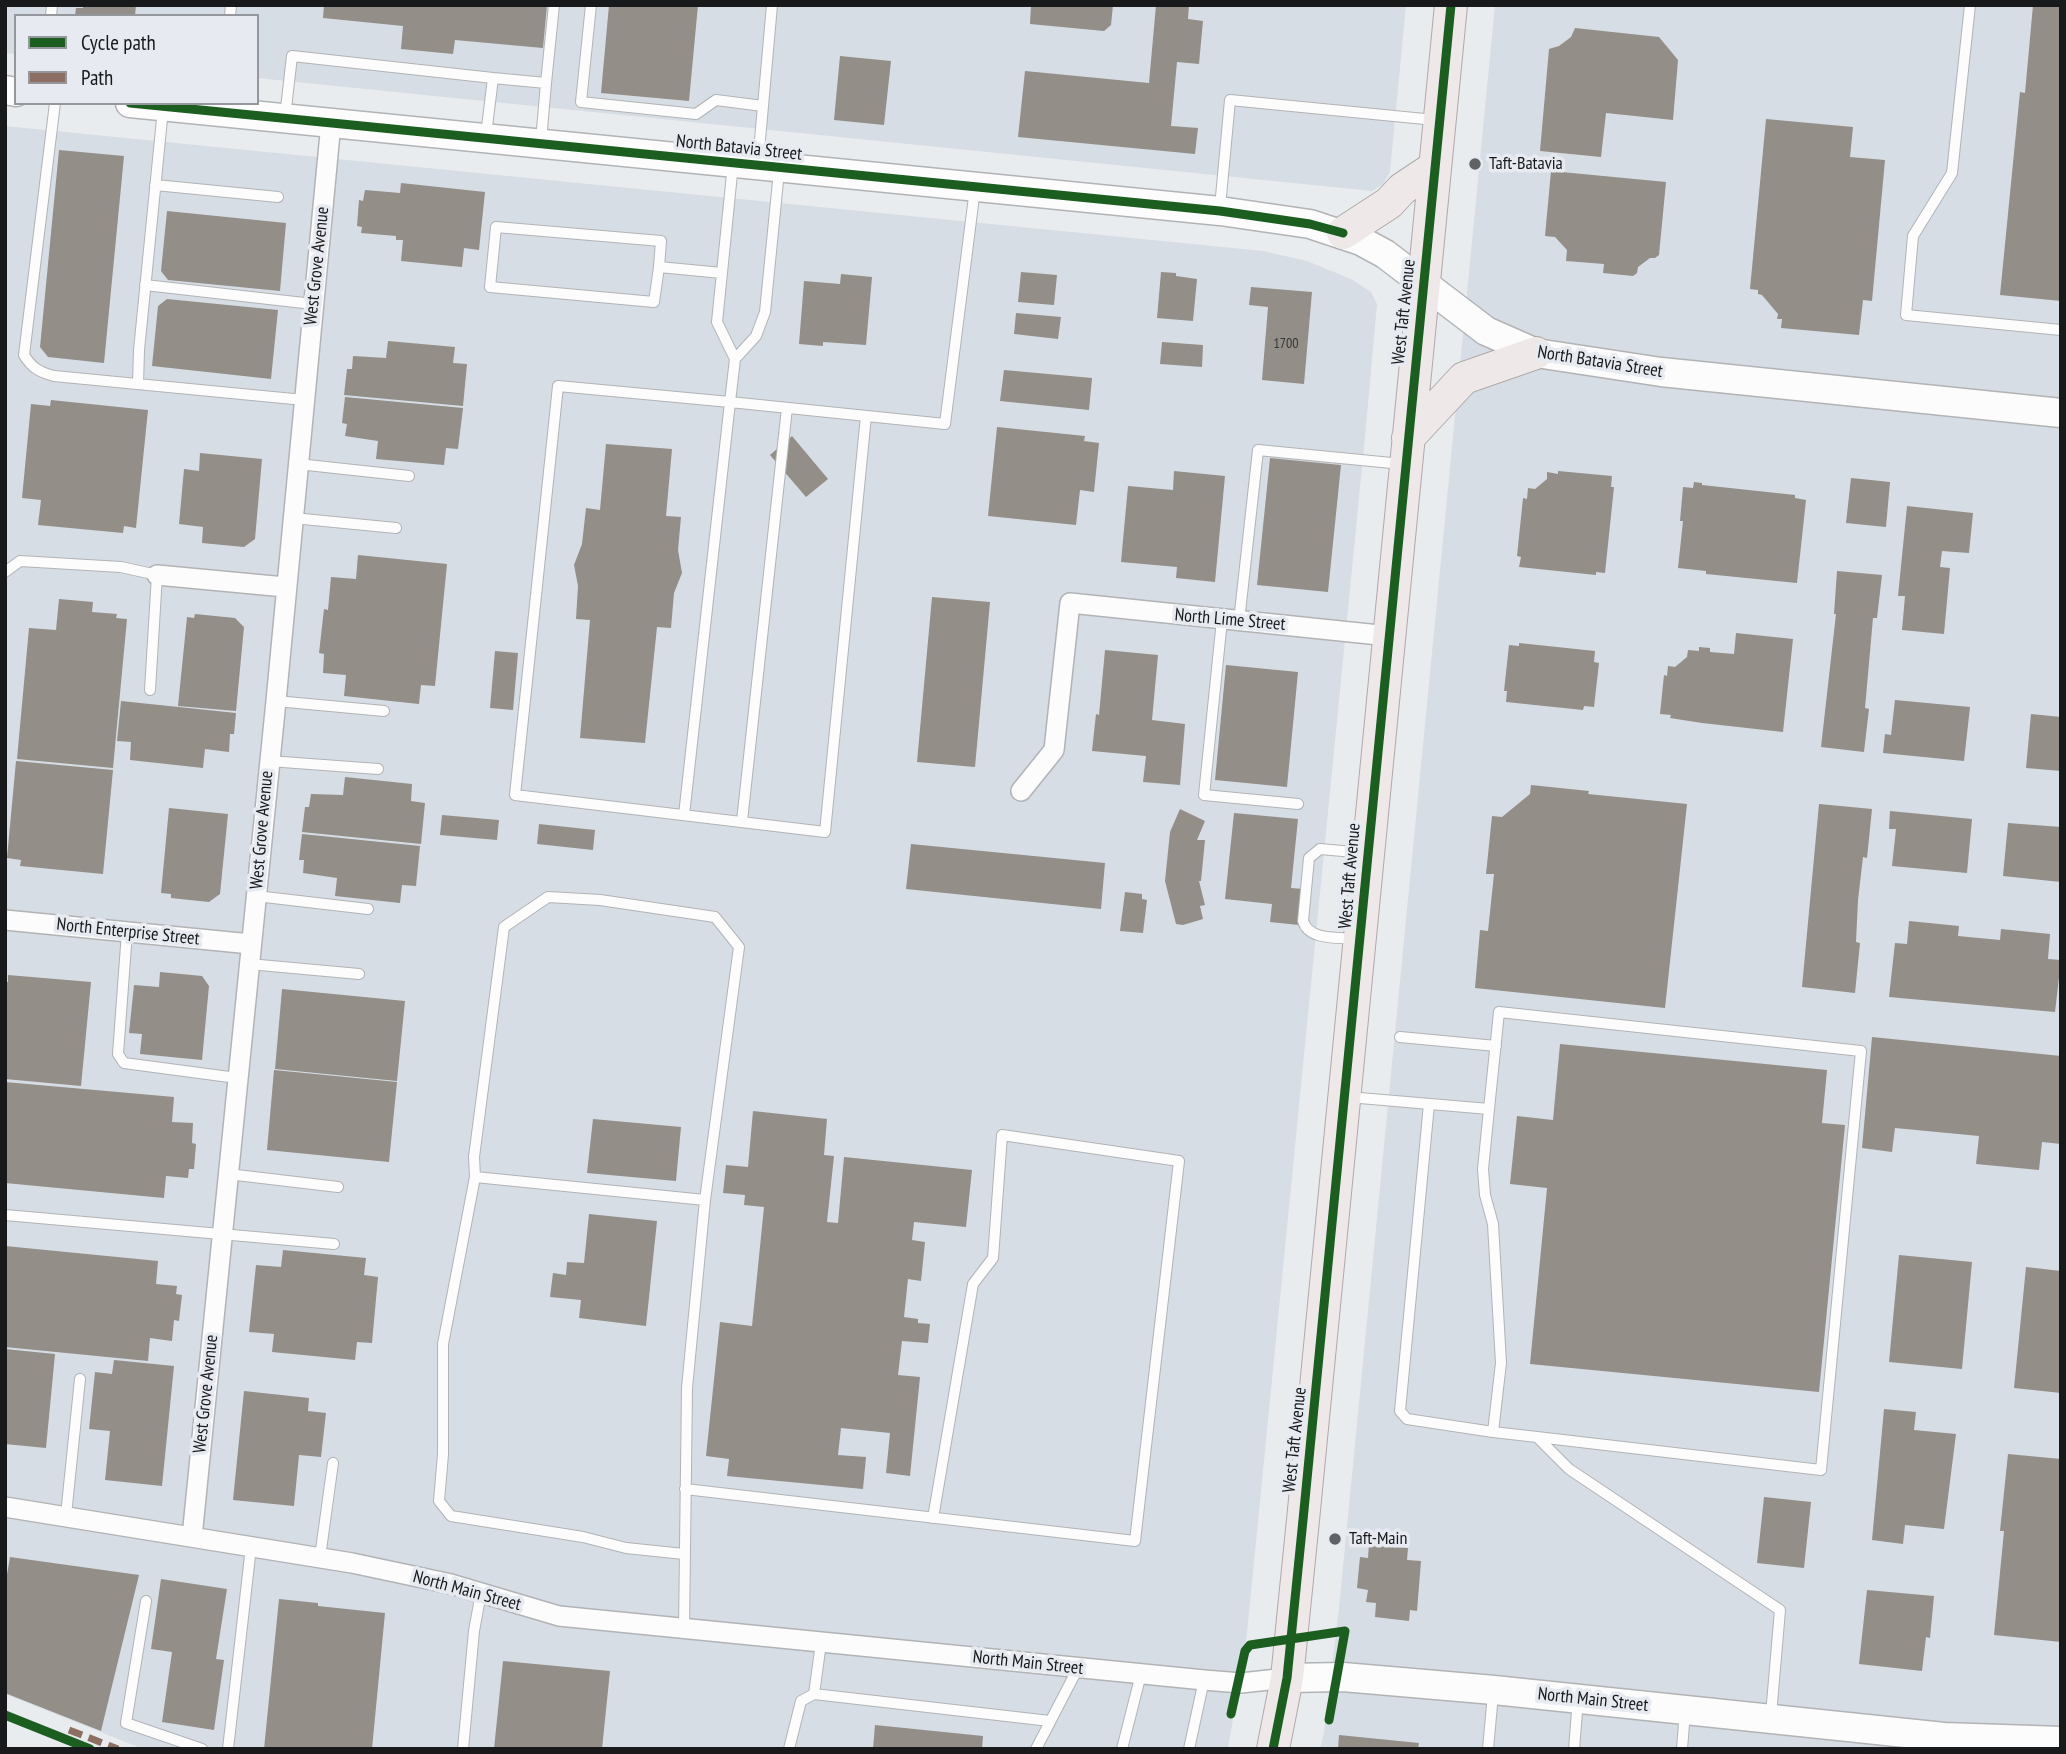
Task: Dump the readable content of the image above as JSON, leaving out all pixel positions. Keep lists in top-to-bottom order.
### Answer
{
  "streets": {
    "main road": ["North Batavia Street", "West Taft Avenue", "North Main Street"],
    "street": ["West Grove Avenue", "North Lime Street", "North Enterprise Street"]
  },
  "crossings": [
    ["North Batavia Street", "West Grove Avenue"],
    ["North Batavia Street", "West Taft Avenue"],
    ["West Grove Avenue", "North Enterprise Street"],
    ["West Grove Avenue", "North Main Street"],
    ["West Taft Avenue", "North Lime Street"],
    ["West Taft Avenue", "North Main Street"]
  ],
  "places": ["Taft-Batavia", "Taft-Main"],
  "house_numbers": ["1700"],
  "legend": ["Cycle path", "Path"]
}
